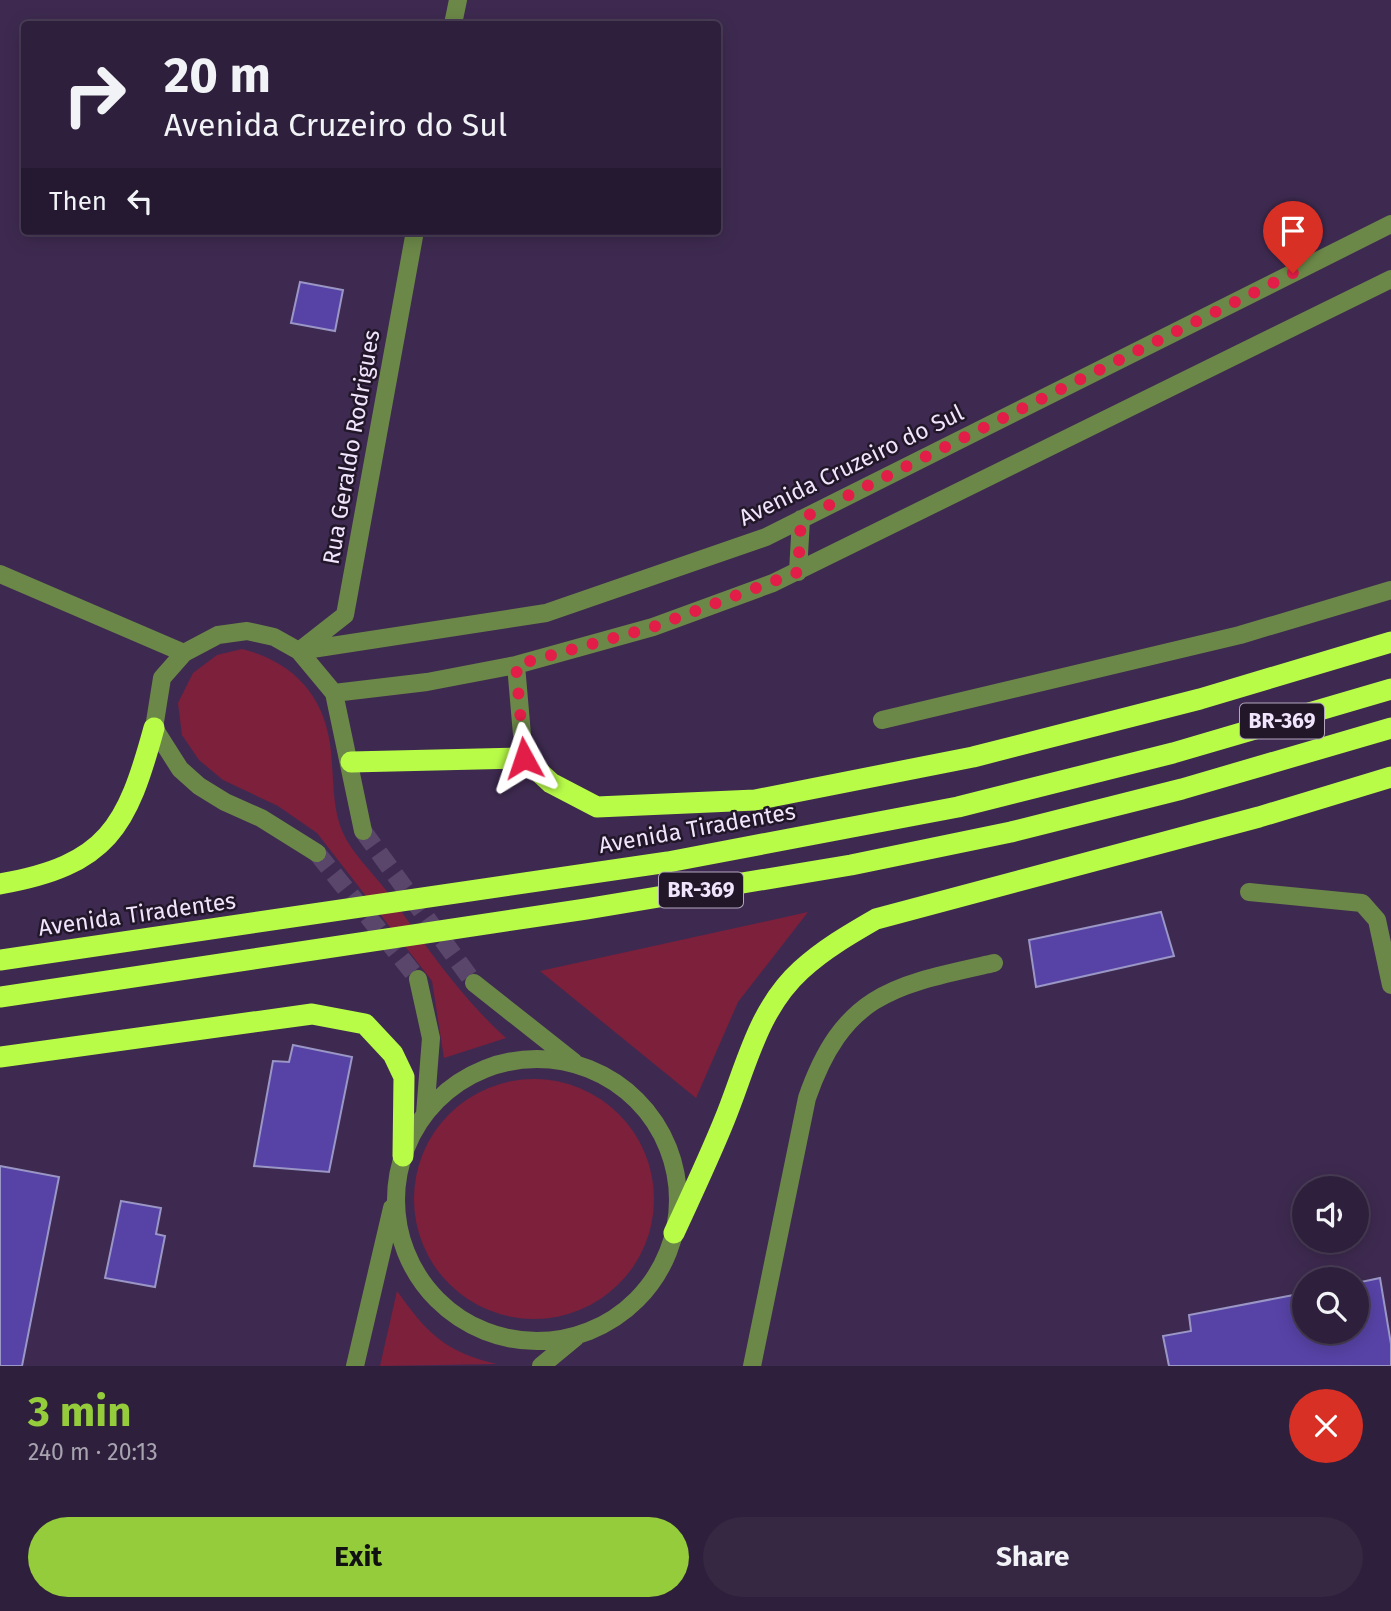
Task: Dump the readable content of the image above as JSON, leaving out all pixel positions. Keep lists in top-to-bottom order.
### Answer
{
  "streets": {
    "highway": ["BR-369", "Avenida Tiradentes"],
    "street": ["Rua Geraldo Rodrigues", "Avenida Cruzeiro do Sul"]
  },
  "crossings": [
    ["Rua Geraldo Rodrigues", "Avenida Cruzeiro do Sul"]
  ],
  "page": {
    "turn": ["20 m", "Avenida Cruzeiro do Sul"],
    "then": "Then",
    "heading": ["3 min", "240 m · 20:13"],
    "buttons": ["Exit", "Share"]
  }
}
